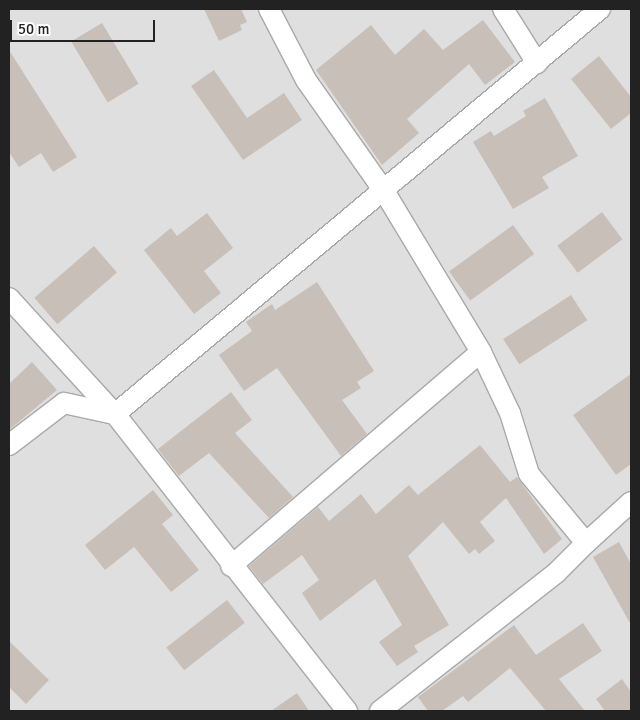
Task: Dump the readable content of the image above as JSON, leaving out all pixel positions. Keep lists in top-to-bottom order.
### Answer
{
  "scale_bar": "50 m"
}
